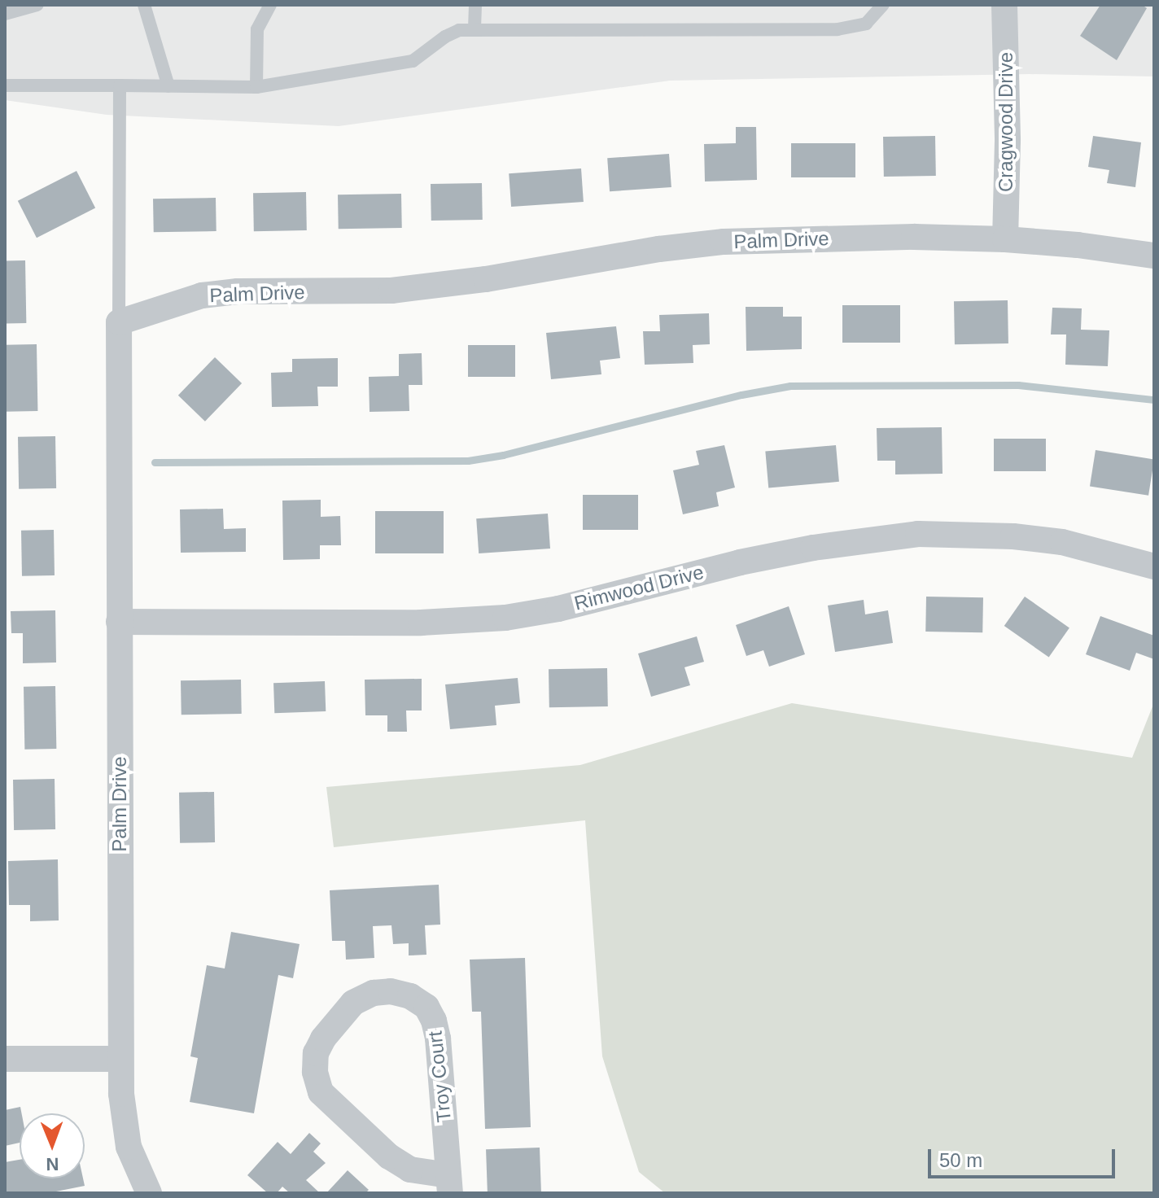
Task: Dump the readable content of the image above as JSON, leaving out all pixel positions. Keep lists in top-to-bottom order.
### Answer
{
  "streets": {
    "street": [
      "Cragwood Drive",
      "Palm Drive",
      "Rimwood Drive",
      "Troy Court"
    ]
  },
  "crossings": [
    ["Cragwood Drive", "Palm Drive"],
    ["Palm Drive", "Rimwood Drive"]
  ],
  "scale_bar": "50 m",
  "north": "bottom"
}
